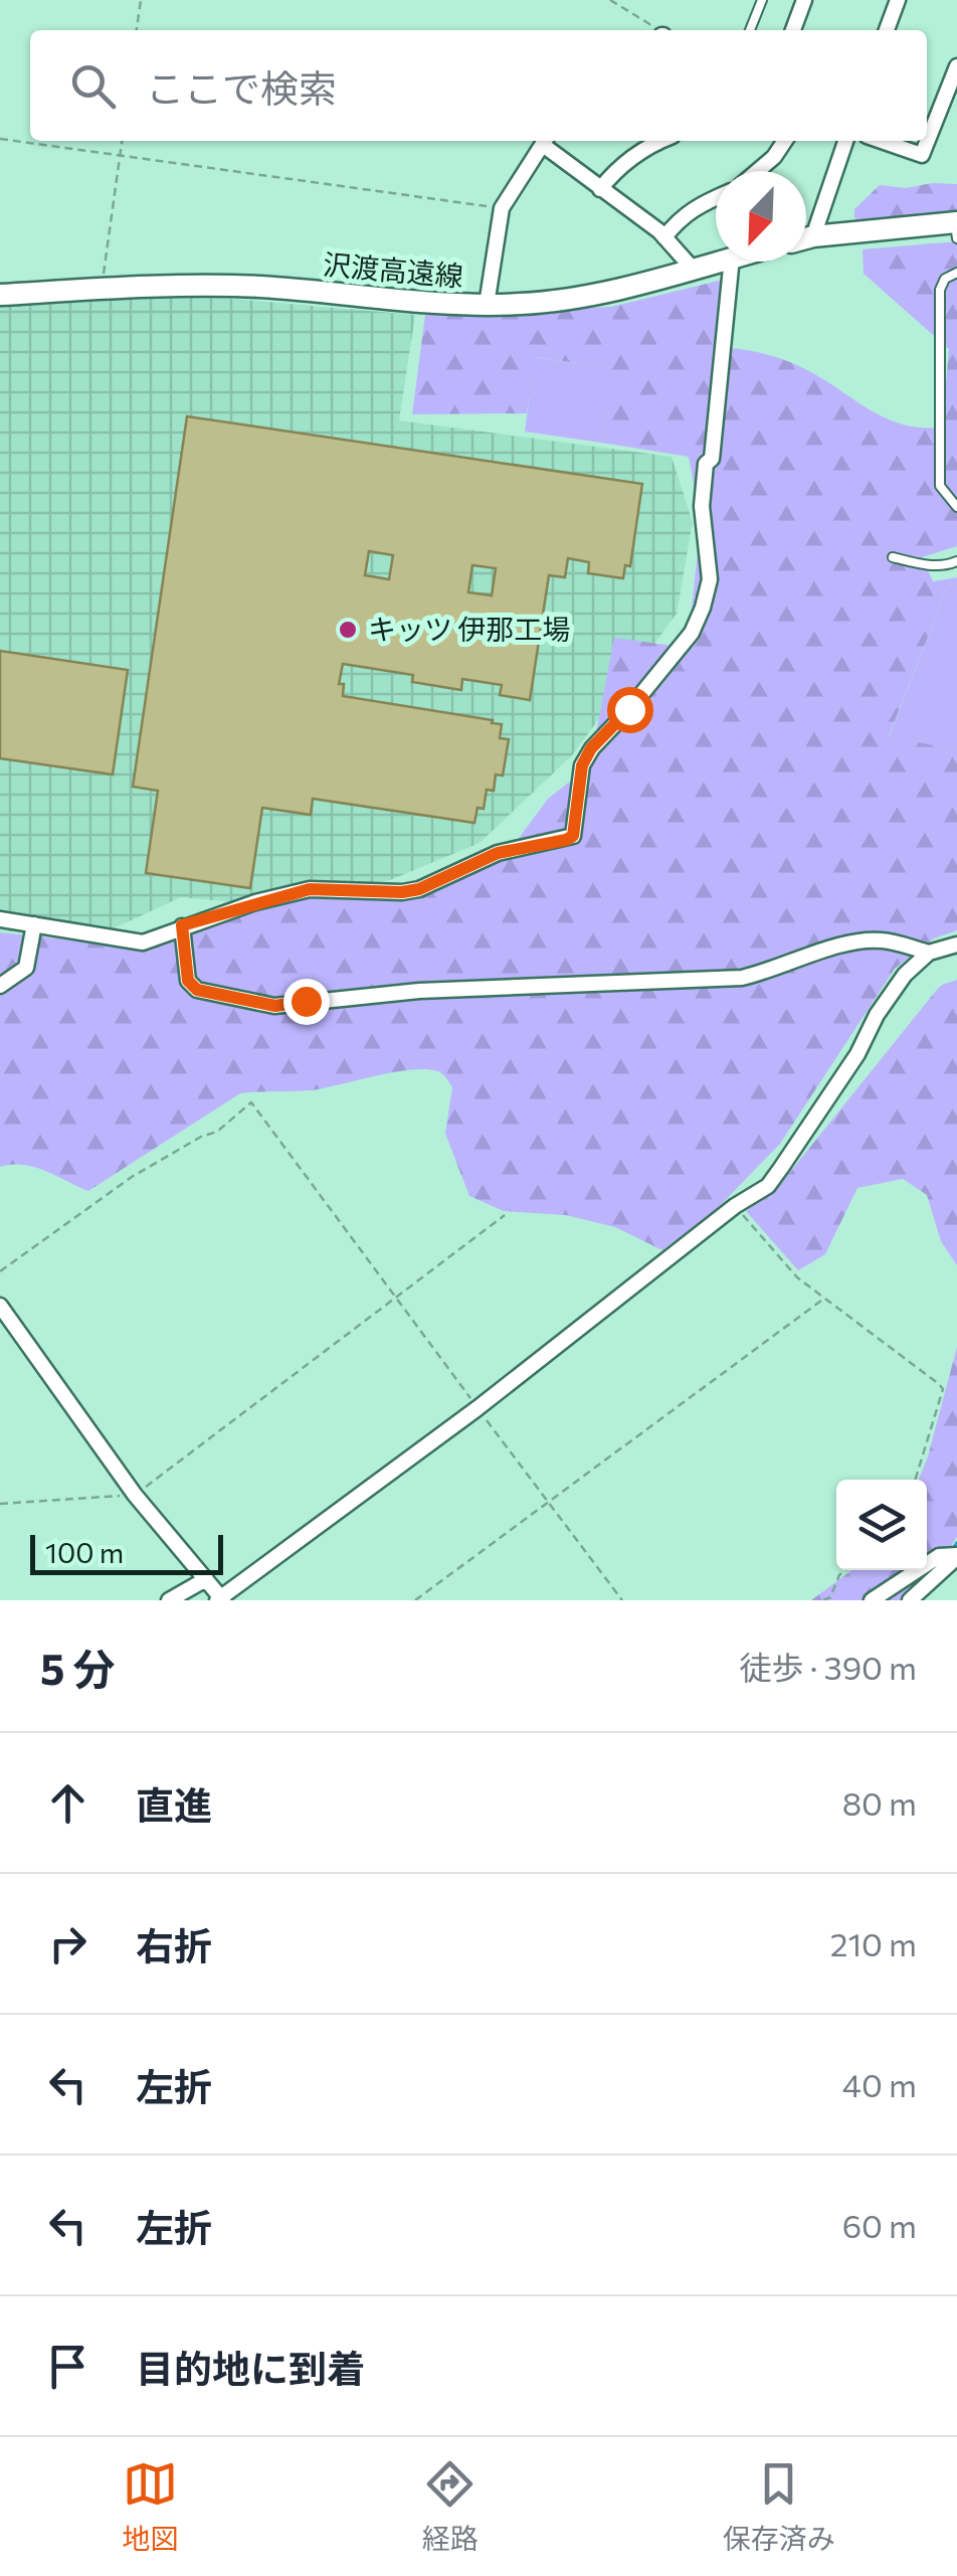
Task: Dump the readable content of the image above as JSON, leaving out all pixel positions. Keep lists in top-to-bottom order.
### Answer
{
  "streets": {
    "main road": ["沢渡高遠線"]
  },
  "places": ["キッツ 伊那工場"],
  "scale_bar": "100 m",
  "north": "bottom left",
  "page": {
    "search": "ここで検索",
    "scale": "100 m",
    "heading": ["5 分", "徒歩 · 390 m"],
    "list": [
      ["直進", "80 m"],
      ["右折", "210 m"],
      ["左折", "40 m"],
      ["左折", "60 m"],
      "目的地に到着"
    ],
    "nav": ["地図", "経路", "保存済み"]
  }
}
